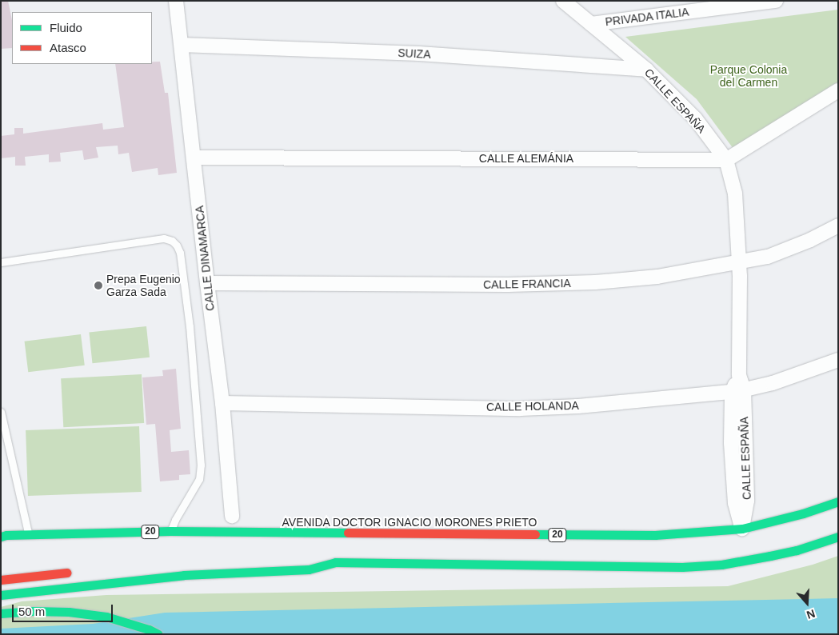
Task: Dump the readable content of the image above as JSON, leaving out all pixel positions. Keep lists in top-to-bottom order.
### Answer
{
  "streets": {
    "main road": ["AVENIDA DOCTOR IGNACIO MORONES PRIETO", "20"],
    "street": [
      "PRIVADA ITALIA",
      "SUIZA",
      "CALLE ESPAÑA",
      "CALLE ALEMÁNIA",
      "CALLE DINAMARCA",
      "CALLE FRANCIA",
      "CALLE HOLANDA"
    ]
  },
  "crossings": [
    ["PRIVADA ITALIA", "CALLE ESPAÑA"],
    ["SUIZA", "CALLE ESPAÑA"],
    ["SUIZA", "CALLE DINAMARCA"],
    ["CALLE ESPAÑA", "CALLE ALEMÁNIA"],
    ["CALLE ESPAÑA", "CALLE FRANCIA"],
    ["CALLE ESPAÑA", "CALLE HOLANDA"],
    ["CALLE ESPAÑA", "AVENIDA DOCTOR IGNACIO MORONES PRIETO"],
    ["CALLE ALEMÁNIA", "CALLE DINAMARCA"],
    ["CALLE DINAMARCA", "CALLE FRANCIA"],
    ["CALLE DINAMARCA", "CALLE HOLANDA"]
  ],
  "parks": ["Parque Colonia del Carmen"],
  "places": ["Prepa Eugenio Garza Sada"],
  "legend": ["Fluido", "Atasco"],
  "scale_bar": "50 m",
  "north": "bottom"
}
